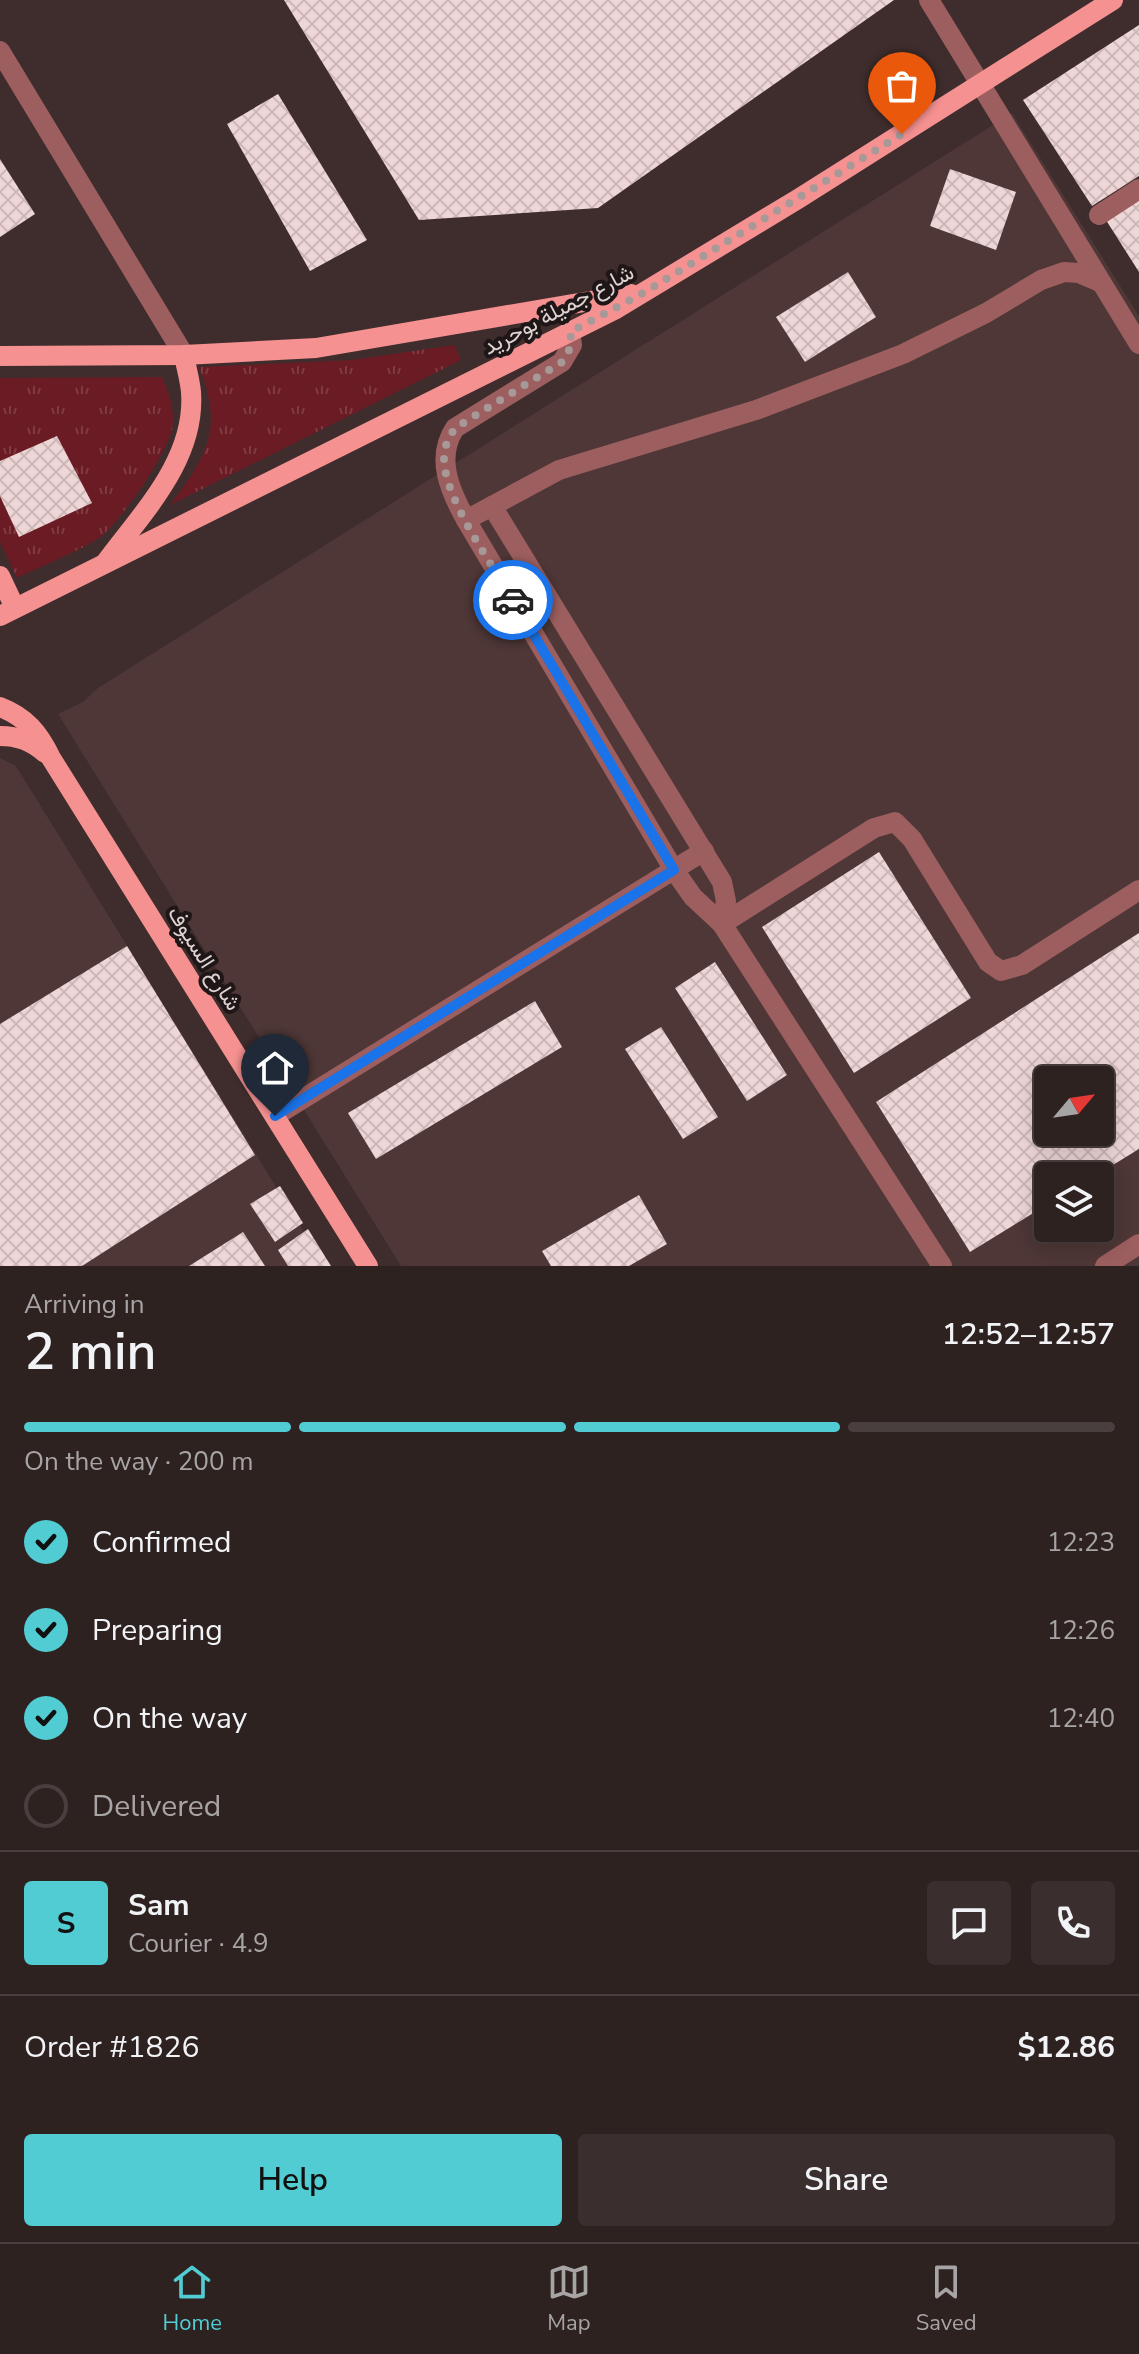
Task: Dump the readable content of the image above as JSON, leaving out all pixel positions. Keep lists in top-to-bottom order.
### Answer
{
  "streets": {
    "main road": ["شارع جميلة بوحريد", "شارع السيوف"]
  },
  "north": "top right",
  "page": {
    "heading": ["2 min", "Arriving in", "12:52–12:57"],
    "panel": [
      "Sam",
      "Courier · 4.9",
      "Order #1826",
      "$12.86"
    ],
    "bar": "On the way · 200 m",
    "list": [
      ["Confirmed", "12:23"],
      ["Preparing", "12:26"],
      ["On the way", "12:40"],
      "Delivered"
    ],
    "round": "S",
    "buttons": ["Help", "Share"],
    "tabs": ["Home", "Map", "Saved"]
  }
}
